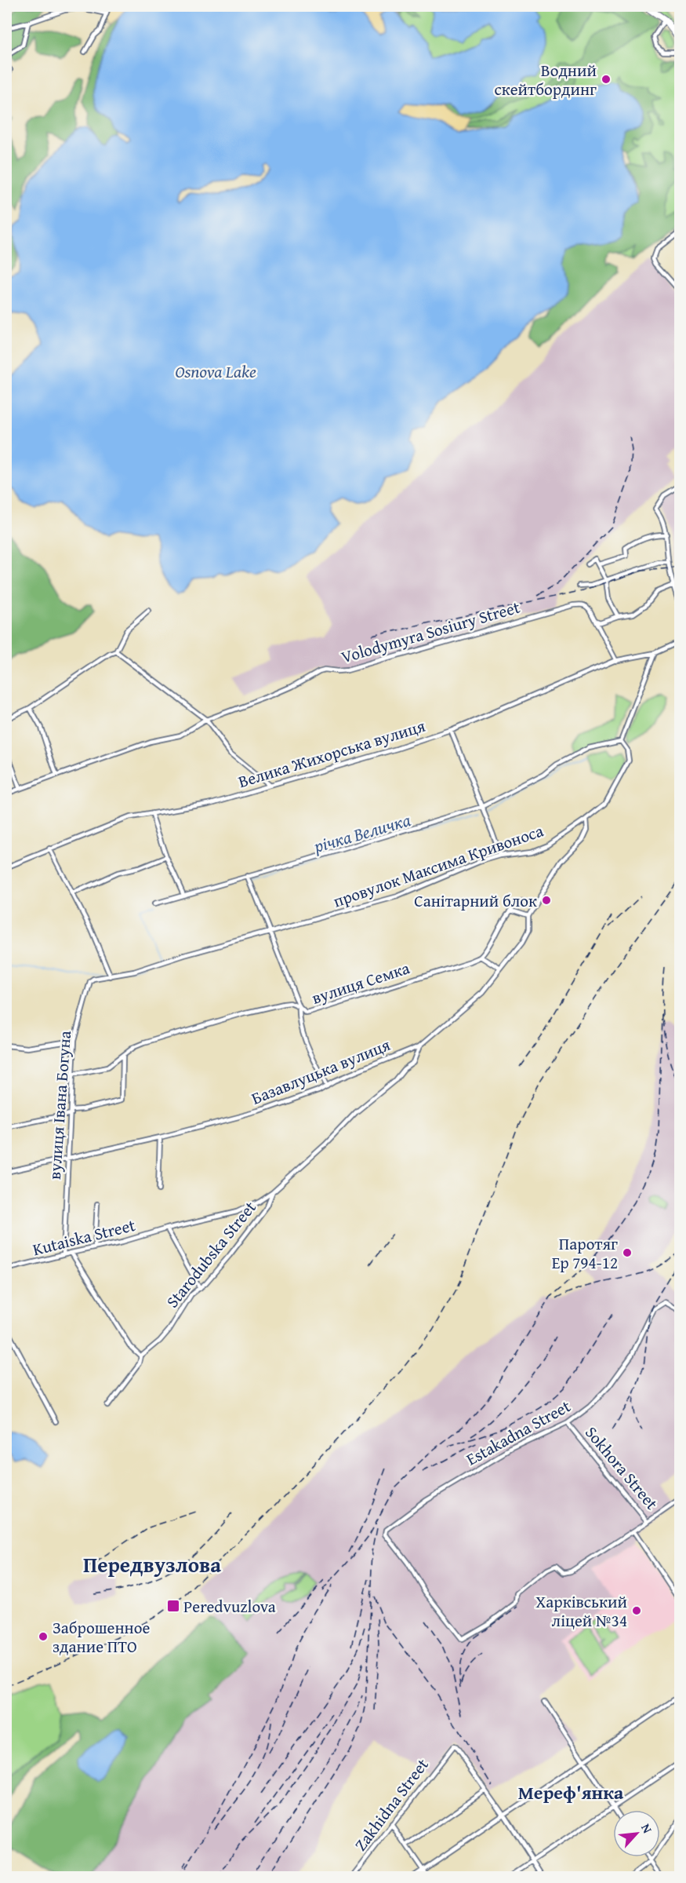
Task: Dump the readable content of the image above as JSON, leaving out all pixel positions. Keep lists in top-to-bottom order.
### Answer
{
  "streets": {
    "street": [
      "Volodymyra Sosiury Street",
      "Велика Жихорська вулиця",
      "провулок Максима Кривоноса",
      "вулиця Семка",
      "Базавлуцька вулиця",
      "вулиця Івана Богуна",
      "Kutaiska Street",
      "Starodubska Street",
      "Estakadna Street",
      "Sokhora Street",
      "Zakhidna Street"
    ]
  },
  "crossings": [
    ["провулок Максима Кривоноса", "вулиця Івана Богуна"],
    ["вулиця Семка", "вулиця Івана Богуна"],
    ["Базавлуцька вулиця", "вулиця Івана Богуна"],
    ["Базавлуцька вулиця", "Starodubska Street"],
    ["вулиця Івана Богуна", "Kutaiska Street"],
    ["Kutaiska Street", "Starodubska Street"],
    ["Estakadna Street", "Sokhora Street"]
  ],
  "districts": ["Передвузлова", "Мереф'янка"],
  "water": ["Osnova Lake", "річка Величка"],
  "places": {
    "other": [
      "Водний скейтбординг",
      "Санітарний блок",
      "Паротяг Ер 794-12",
      "Харківський ліцей №34",
      "Заброшенное здание ПТО"
    ],
    "transit": ["Peredvuzlova"]
  },
  "north": "top right"
}
